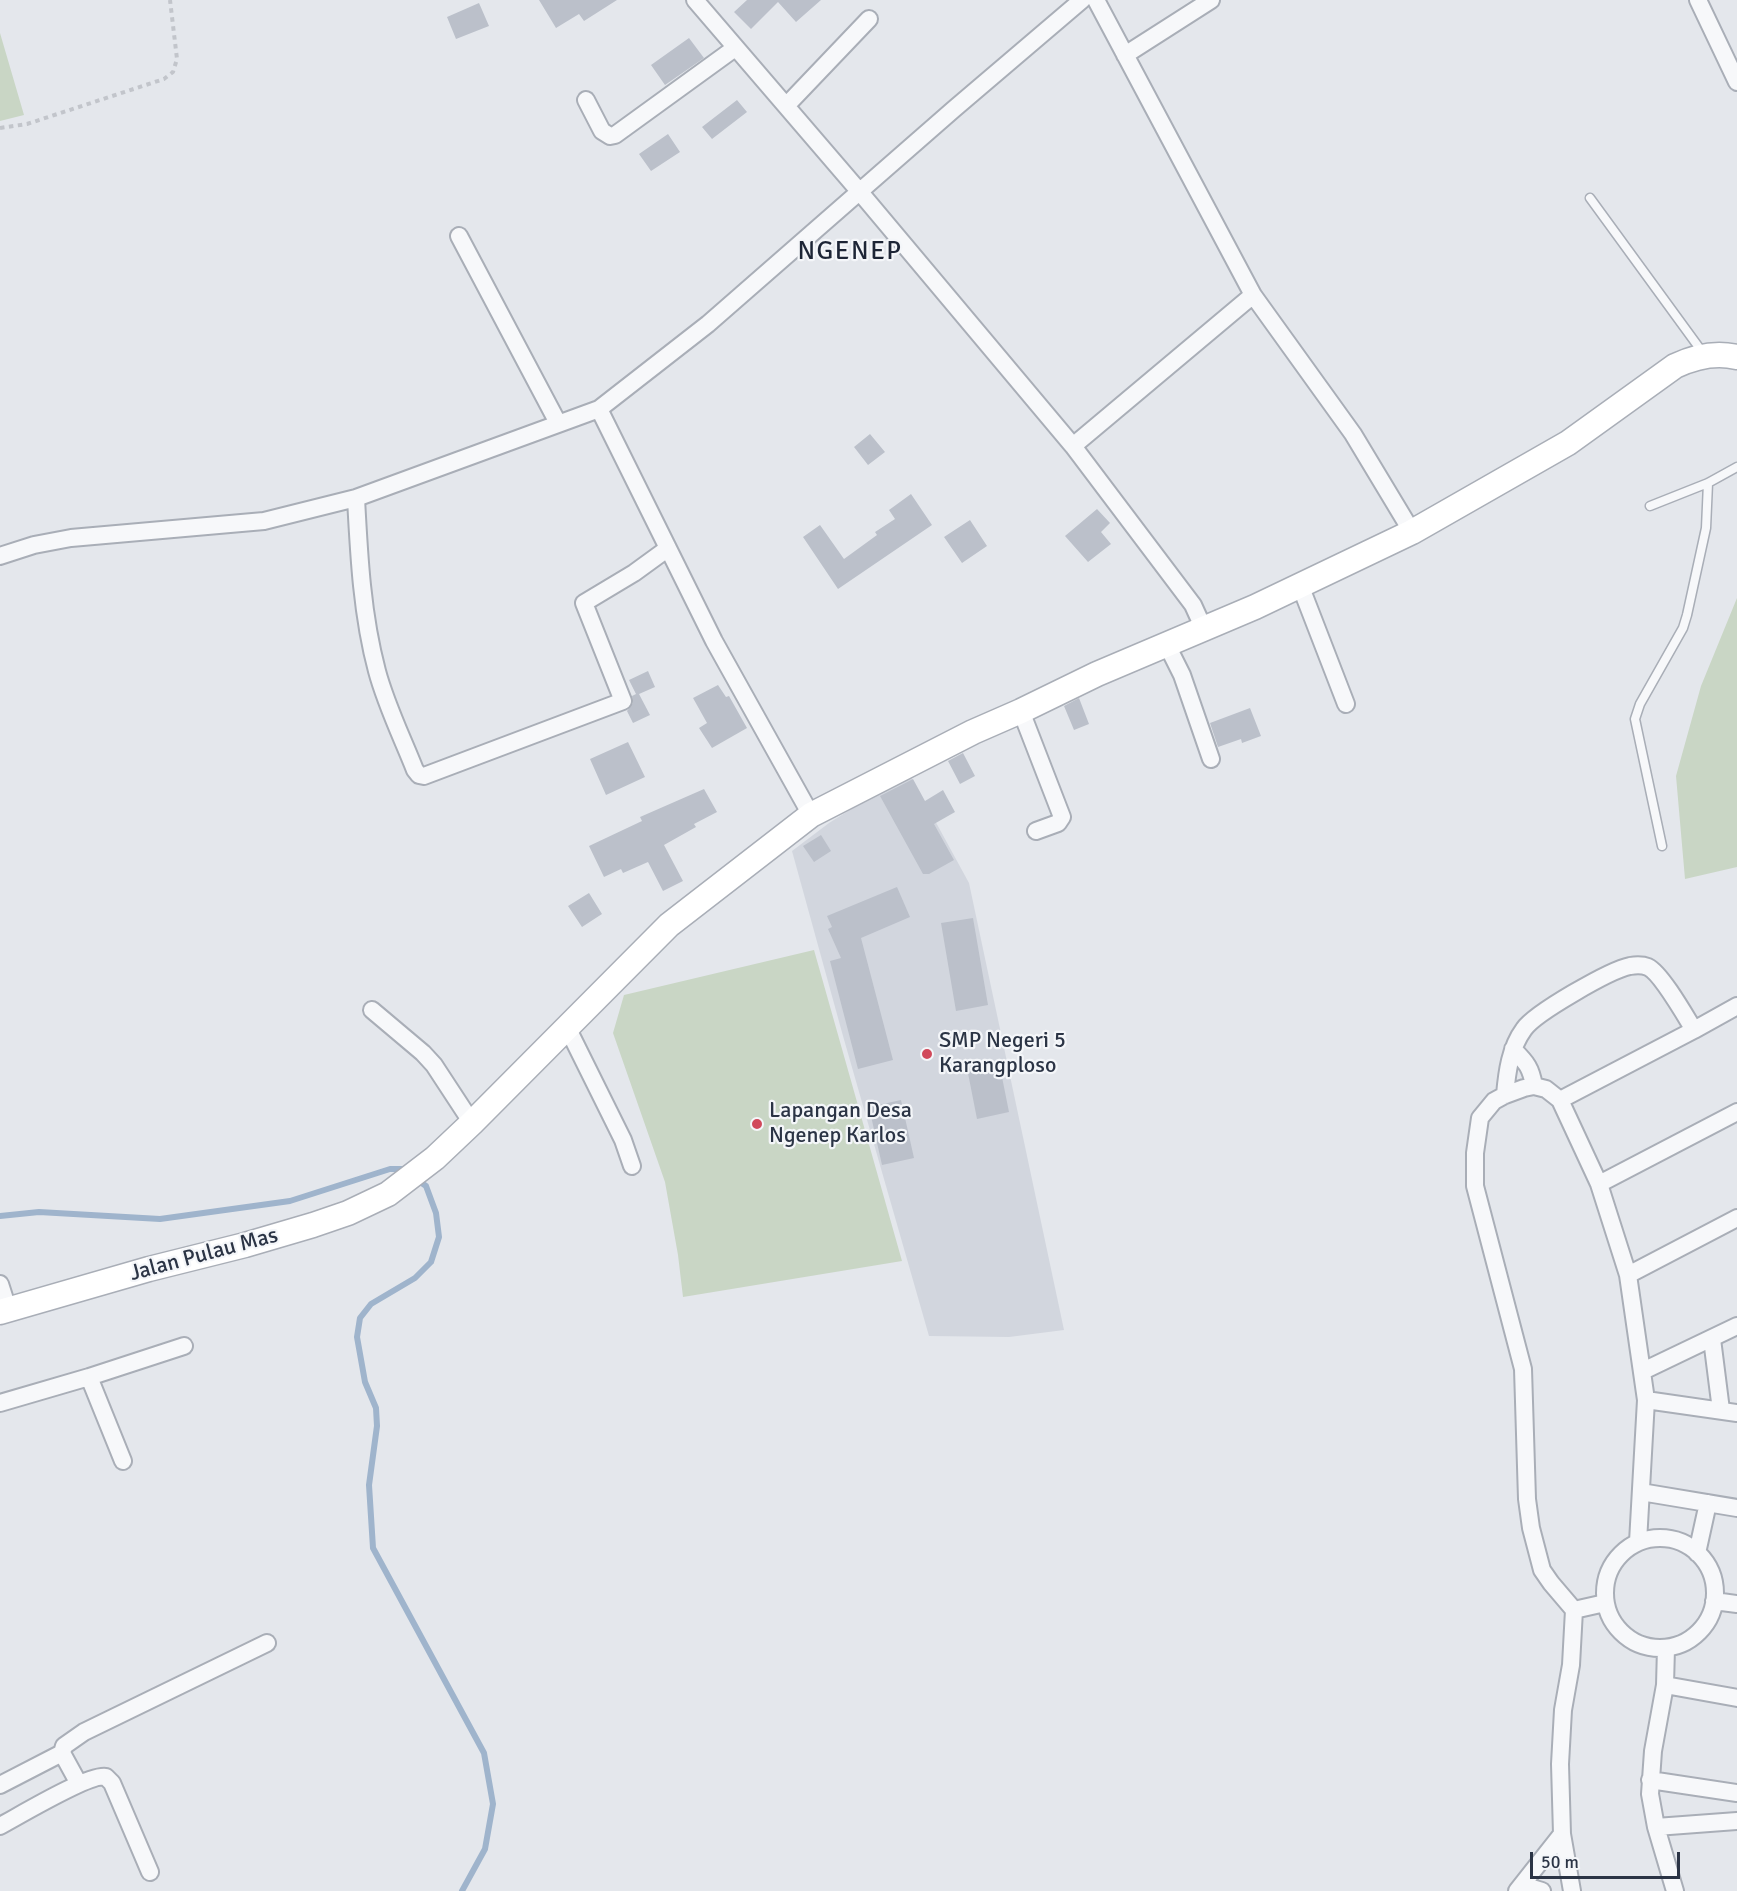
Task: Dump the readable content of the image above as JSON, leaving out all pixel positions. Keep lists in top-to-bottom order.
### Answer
{
  "streets": {
    "street": ["Jalan Pulau Mas"]
  },
  "districts": ["NGENEP"],
  "places": ["SMP Negeri 5 Karangploso", "Lapangan Desa Ngenep Karlos"],
  "scale_bar": "50 m"
}
